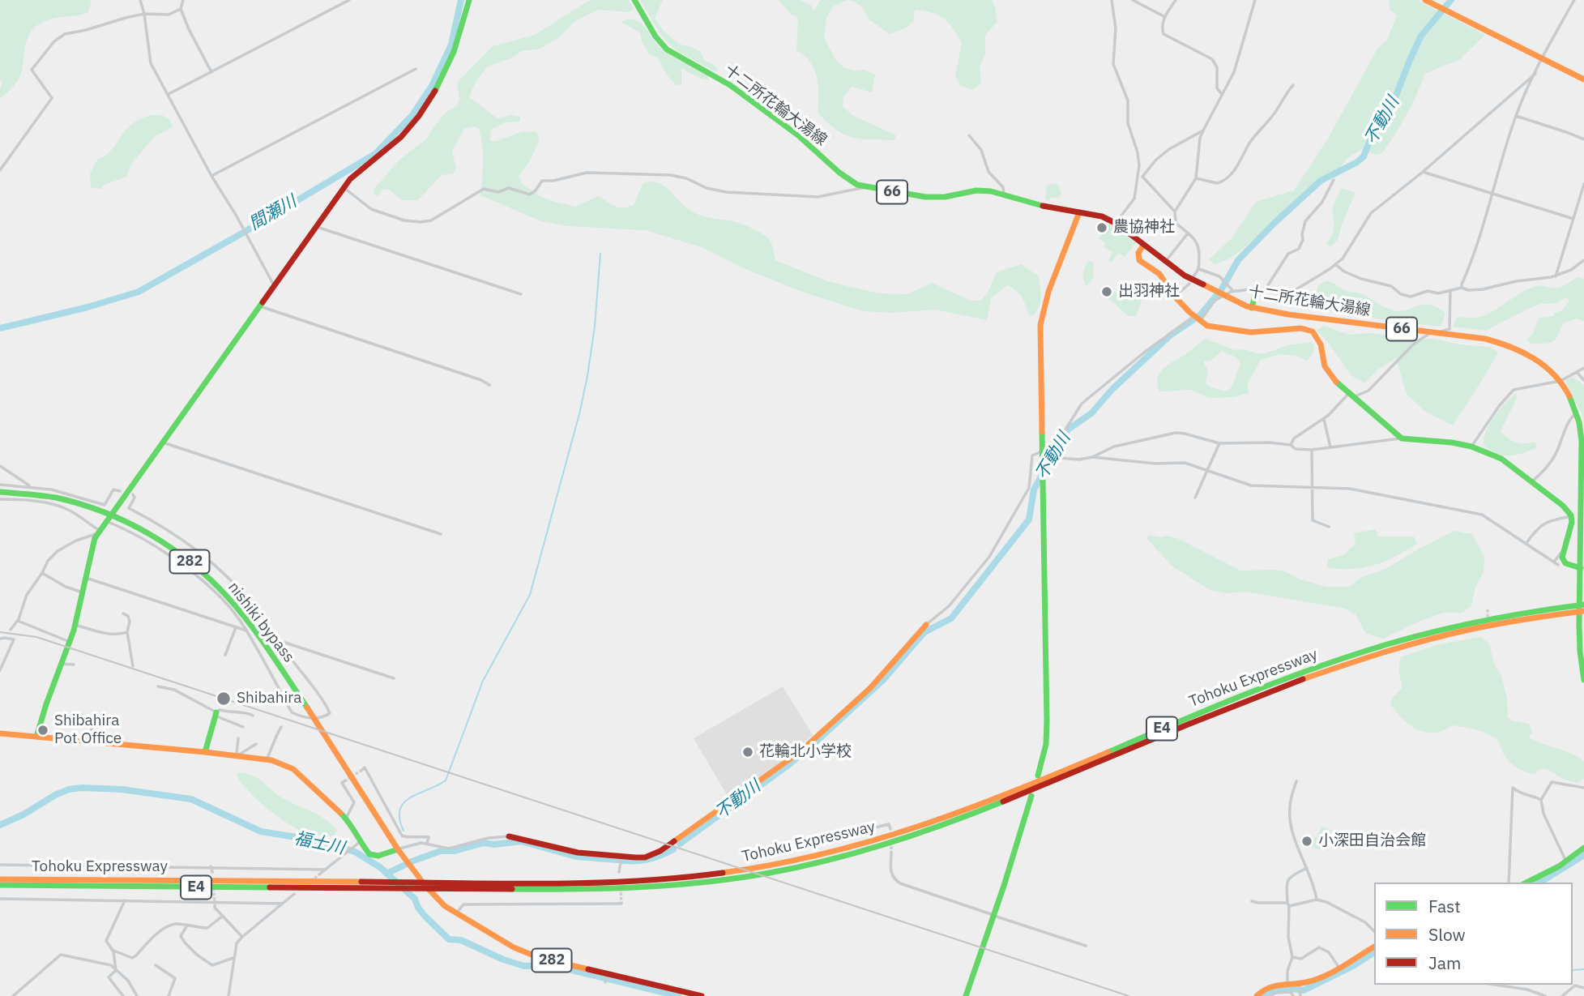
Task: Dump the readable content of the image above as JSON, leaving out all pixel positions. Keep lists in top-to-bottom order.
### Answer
{
  "streets": {
    "main road": [
      "十二所花輪大湯線",
      "66",
      "282",
      "nishiki bypass",
      "Tohoku Expressway",
      "E4"
    ]
  },
  "crossings": [
    ["282", "nishiki bypass"]
  ],
  "water": ["不動川", "間瀬川", "福士川"],
  "places": [
    "農協神社",
    "出羽神社",
    "Shibahira",
    "Shibahira Pot Office",
    "花輪北小学校",
    "小深田自治会館"
  ],
  "legend": ["Fast", "Slow", "Jam"]
}
